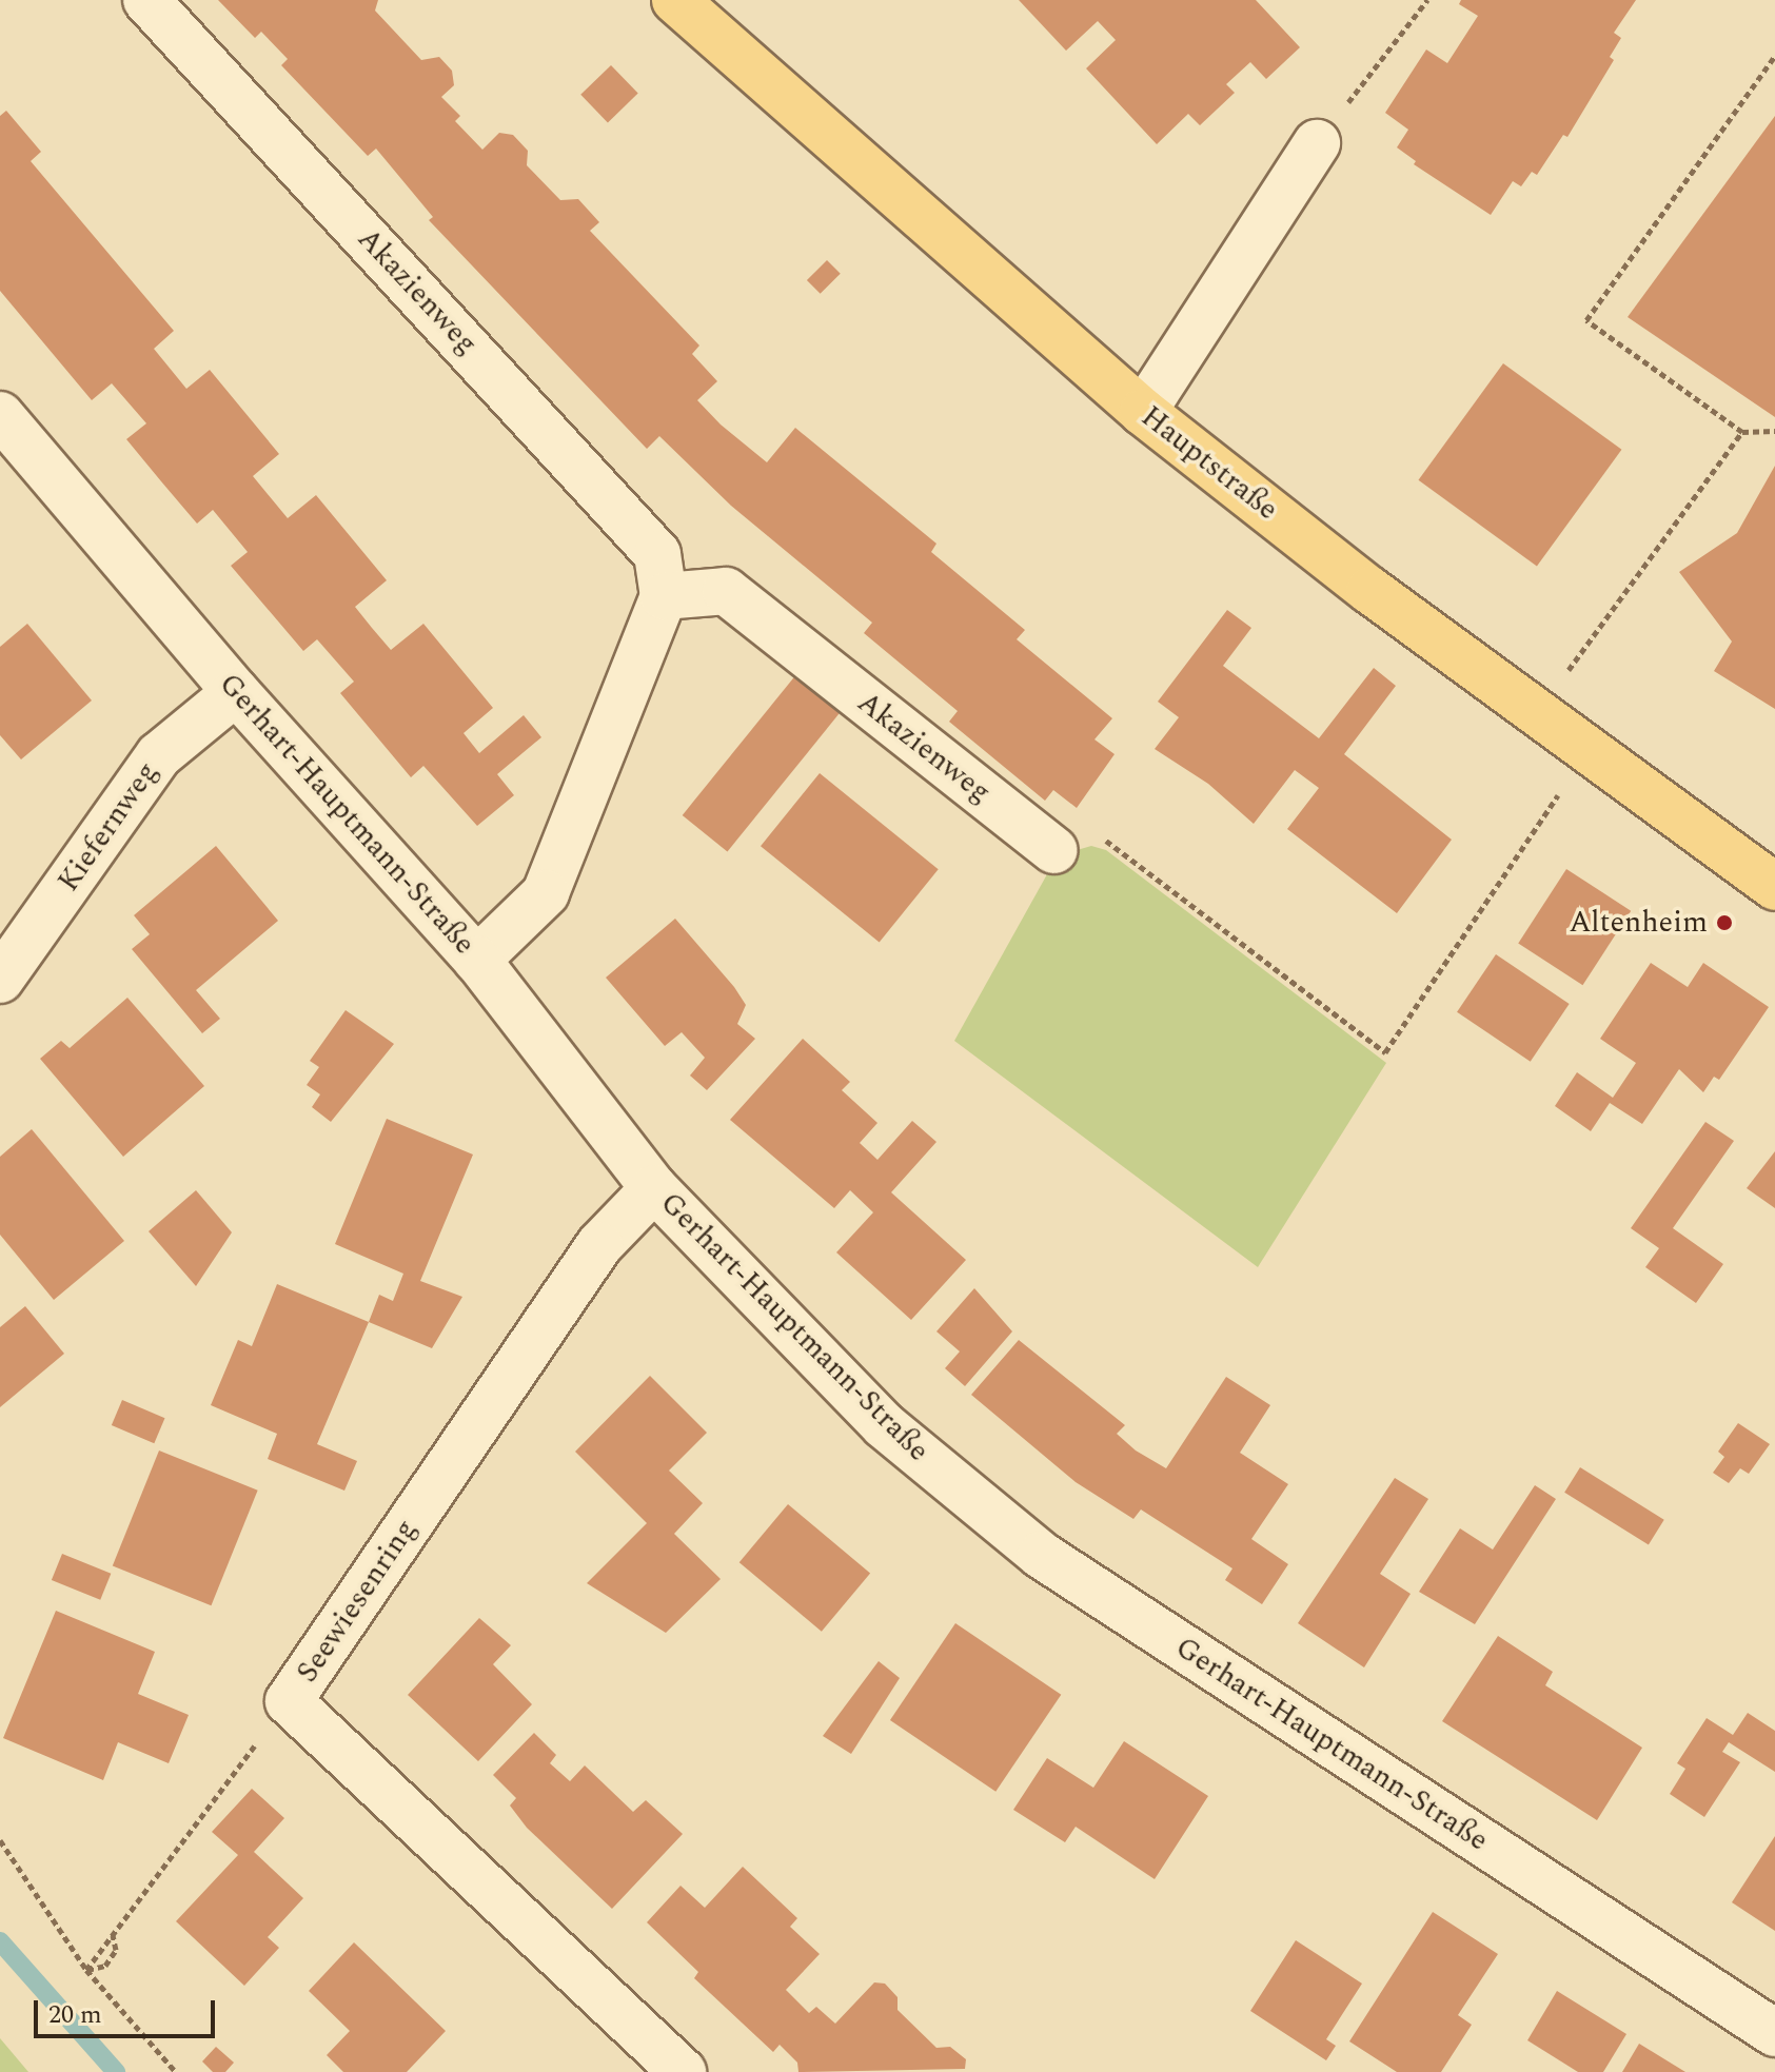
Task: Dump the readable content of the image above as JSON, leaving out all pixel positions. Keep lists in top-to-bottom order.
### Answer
{
  "streets": {
    "main road": ["Hauptstraße"],
    "street": [
      "Akazienweg",
      "Gerhart-Hauptmann-Straße",
      "Kiefernweg",
      "Seewiesenring"
    ]
  },
  "crossings": [
    ["Gerhart-Hauptmann-Straße", "Kiefernweg"],
    ["Gerhart-Hauptmann-Straße", "Seewiesenring"]
  ],
  "places": ["Altenheim"],
  "scale_bar": "20 m"
}
